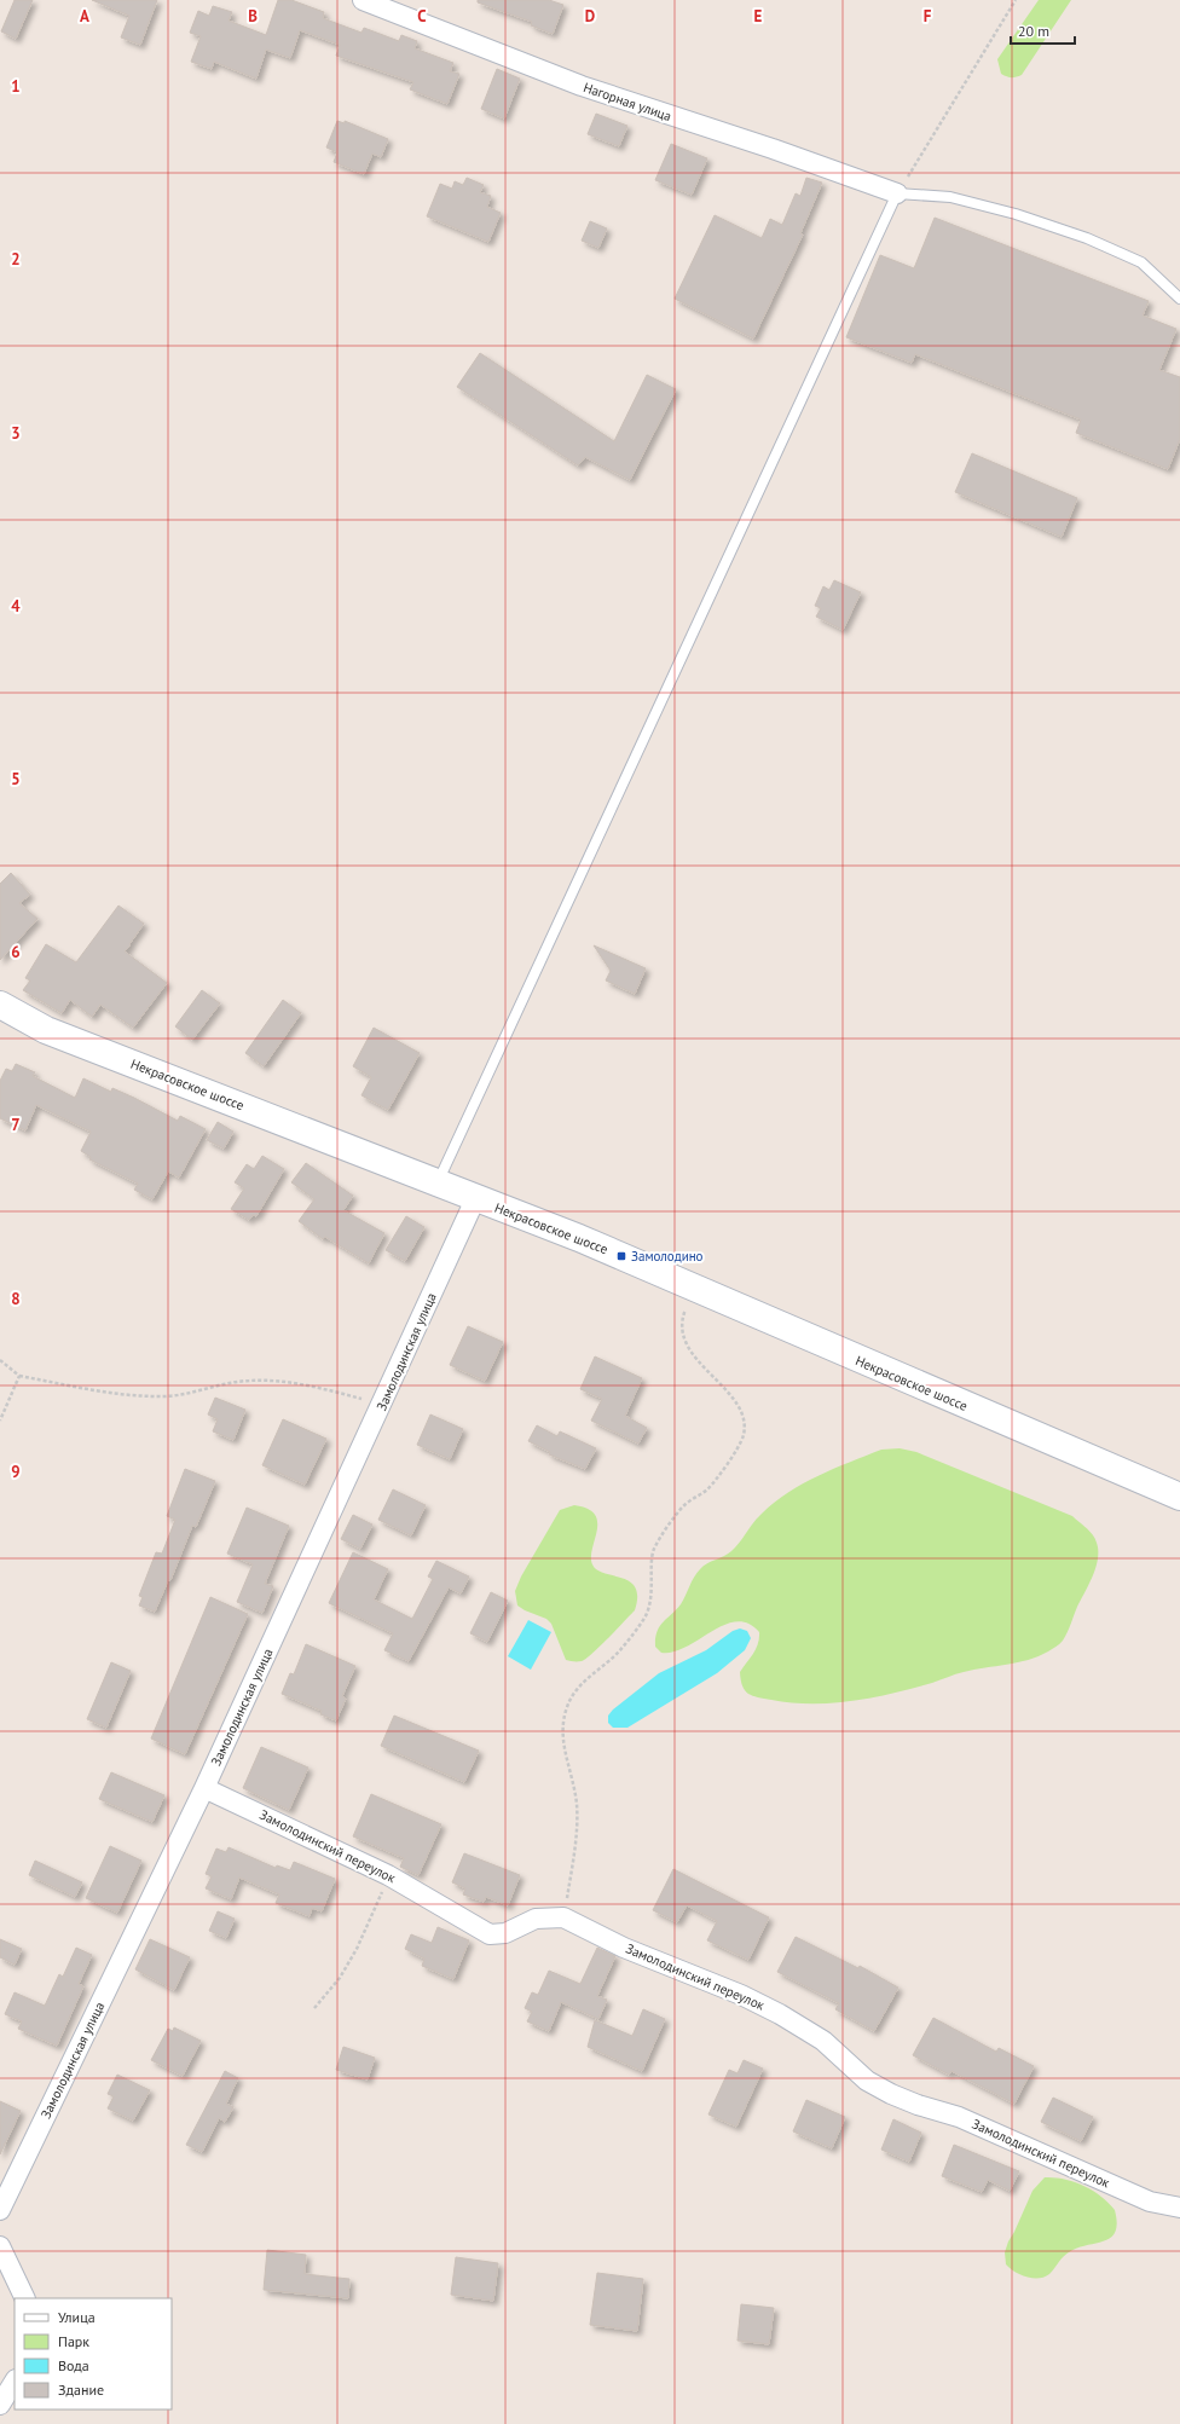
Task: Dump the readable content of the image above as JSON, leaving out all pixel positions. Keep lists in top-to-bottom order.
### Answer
{
  "streets": {
    "street": [
      "Нагорная улица",
      "Некрасовское шоссе",
      "Замолодинская улица",
      "Замолодинский переулок"
    ]
  },
  "crossings": [
    ["Некрасовское шоссе", "Замолодинская улица"],
    ["Замолодинская улица", "Замолодинский переулок"]
  ],
  "places": {
    "transit": ["Замолодино"]
  },
  "legend": [
    "Улица",
    "Парк",
    "Вода",
    "Здание"
  ],
  "scale_bar": "20 m",
  "grid": {
    "columns": [
      "A",
      "B",
      "C",
      "D",
      "E",
      "F"
    ],
    "rows": [
      "1",
      "2",
      "3",
      "4",
      "5",
      "6",
      "7",
      "8",
      "9"
    ]
  }
}
